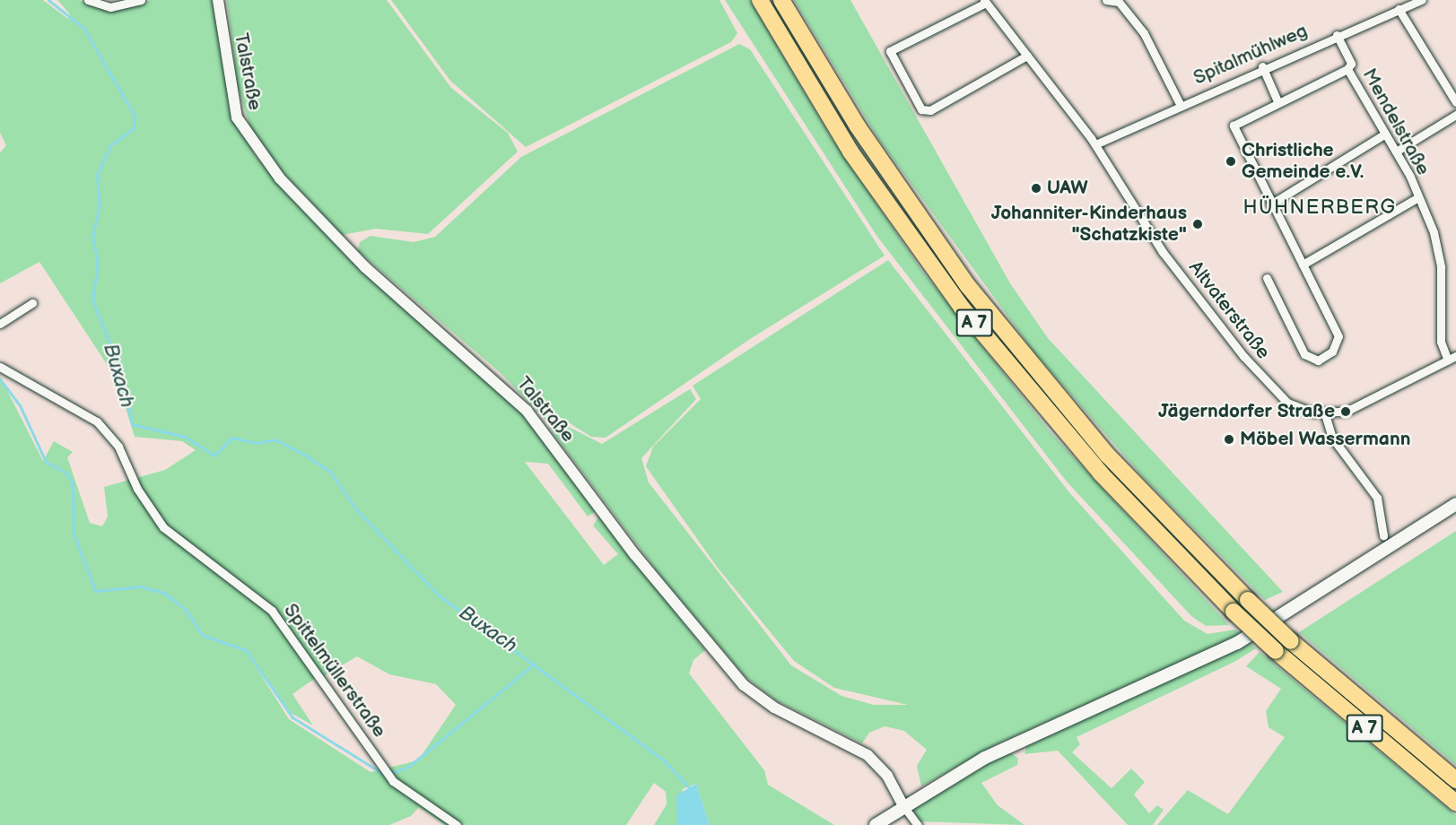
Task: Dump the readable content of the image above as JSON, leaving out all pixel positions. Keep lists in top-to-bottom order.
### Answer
{
  "streets": {
    "highway": ["A 7"],
    "street": [
      "Spitalmühlweg",
      "Talstraße",
      "Mendelstraße",
      "Altvaterstraße",
      "Spittelmüllerstraße"
    ]
  },
  "crossings": [
    ["Spitalmühlweg", "Mendelstraße"],
    ["Spitalmühlweg", "Altvaterstraße"]
  ],
  "districts": ["HÜHNERBERG"],
  "water": ["Buxach"],
  "places": [
    "Christliche Gemeinde e.V.",
    "UAW",
    "Johanniter-Kinderhaus \"Schatzkiste\"",
    "Jägerndorfer Straße",
    "Möbel Wassermann"
  ]
}
